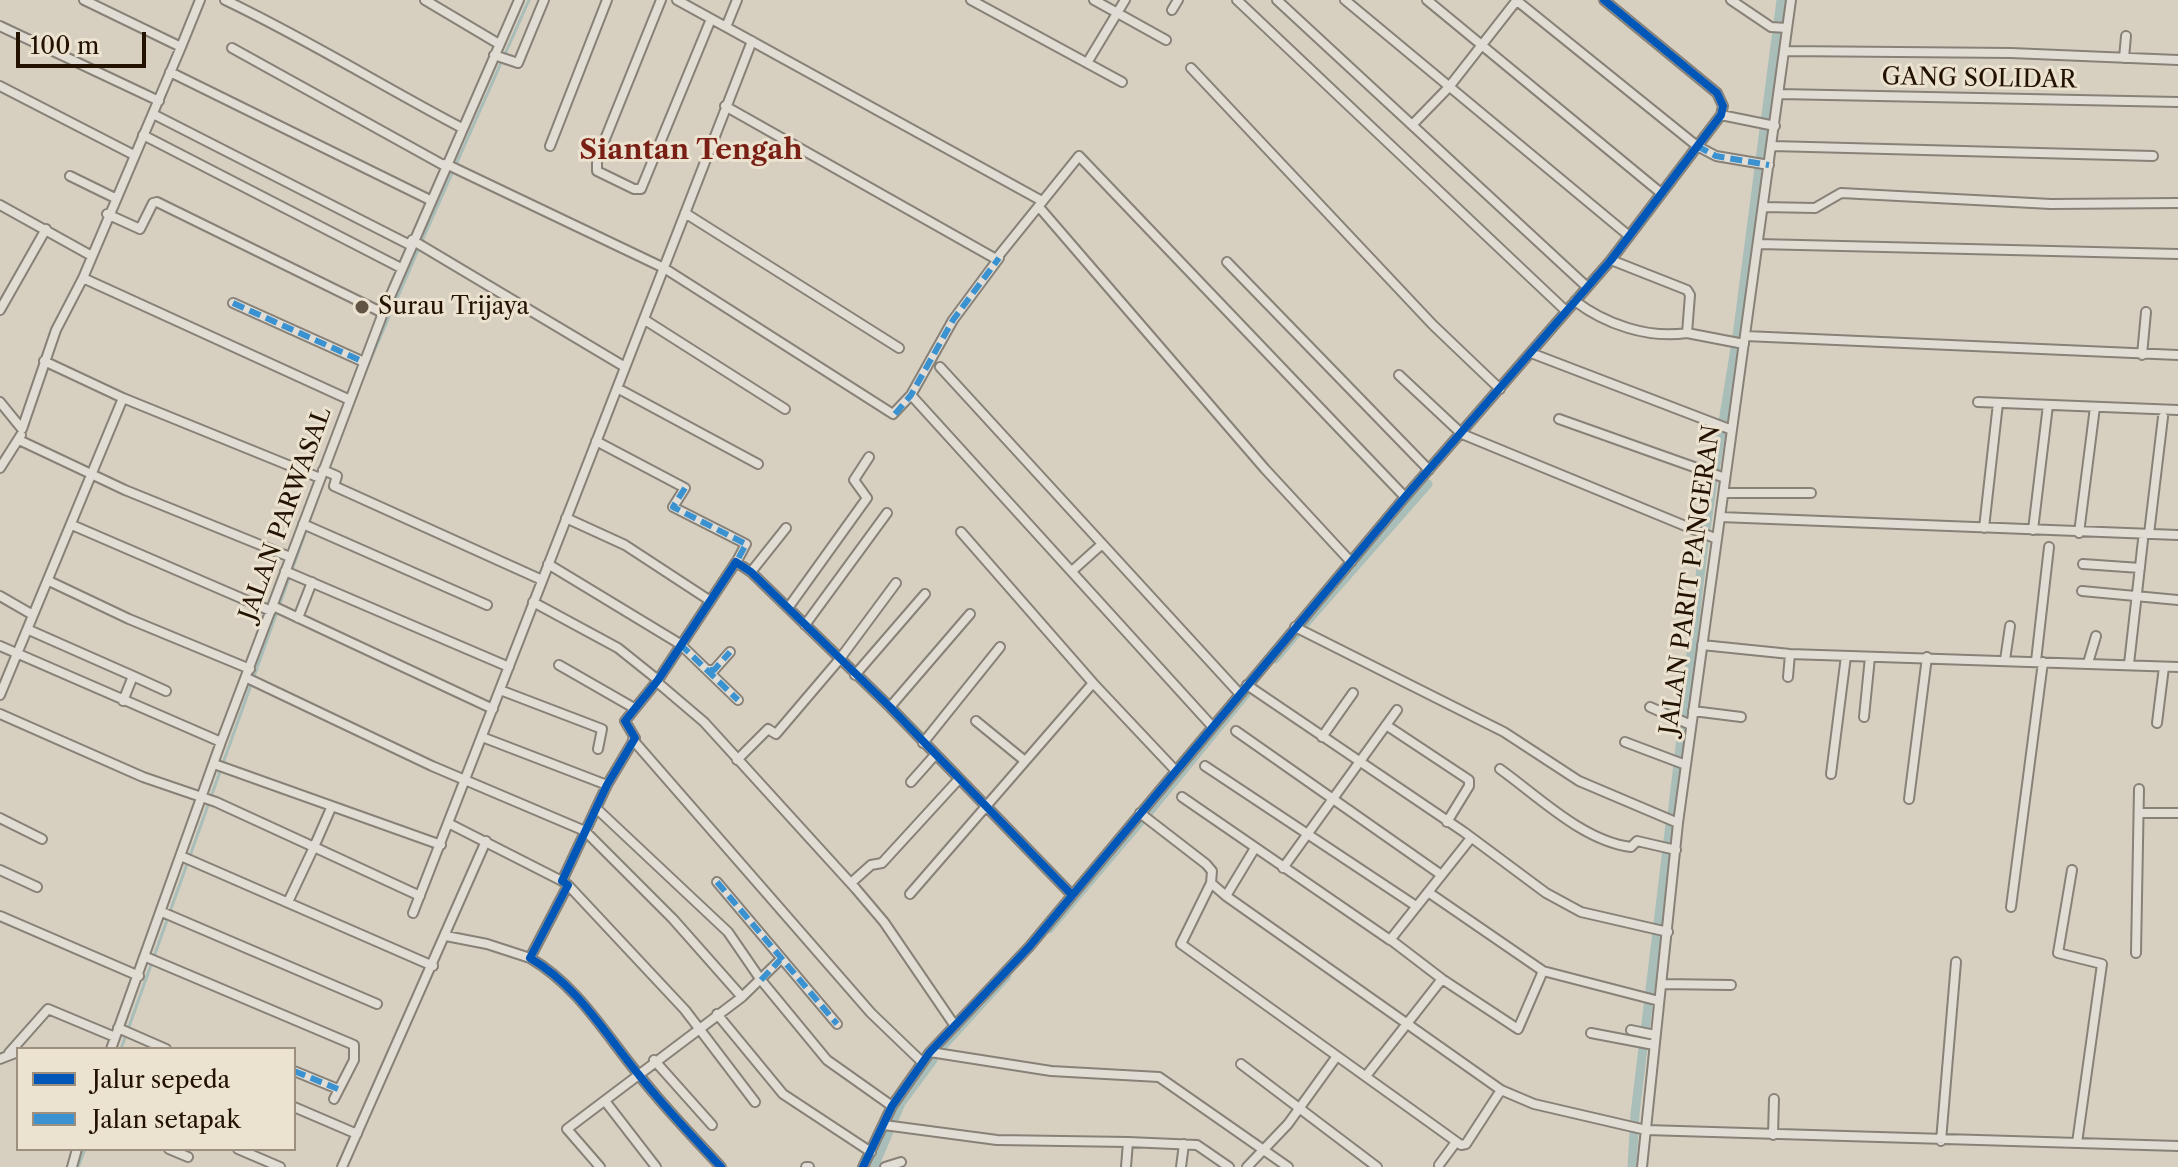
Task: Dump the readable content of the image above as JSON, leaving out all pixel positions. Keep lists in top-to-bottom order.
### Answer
{
  "streets": {
    "street": ["GANG SOLIDAR", "JALAN PARWASAL", "JALAN PARIT PANGERAN"]
  },
  "crossings": [
    ["GANG SOLIDAR", "JALAN PARIT PANGERAN"]
  ],
  "districts": ["Siantan Tengah"],
  "places": ["Surau Trijaya"],
  "legend": ["Jalur sepeda", "Jalan setapak"],
  "scale_bar": "100 m"
}
